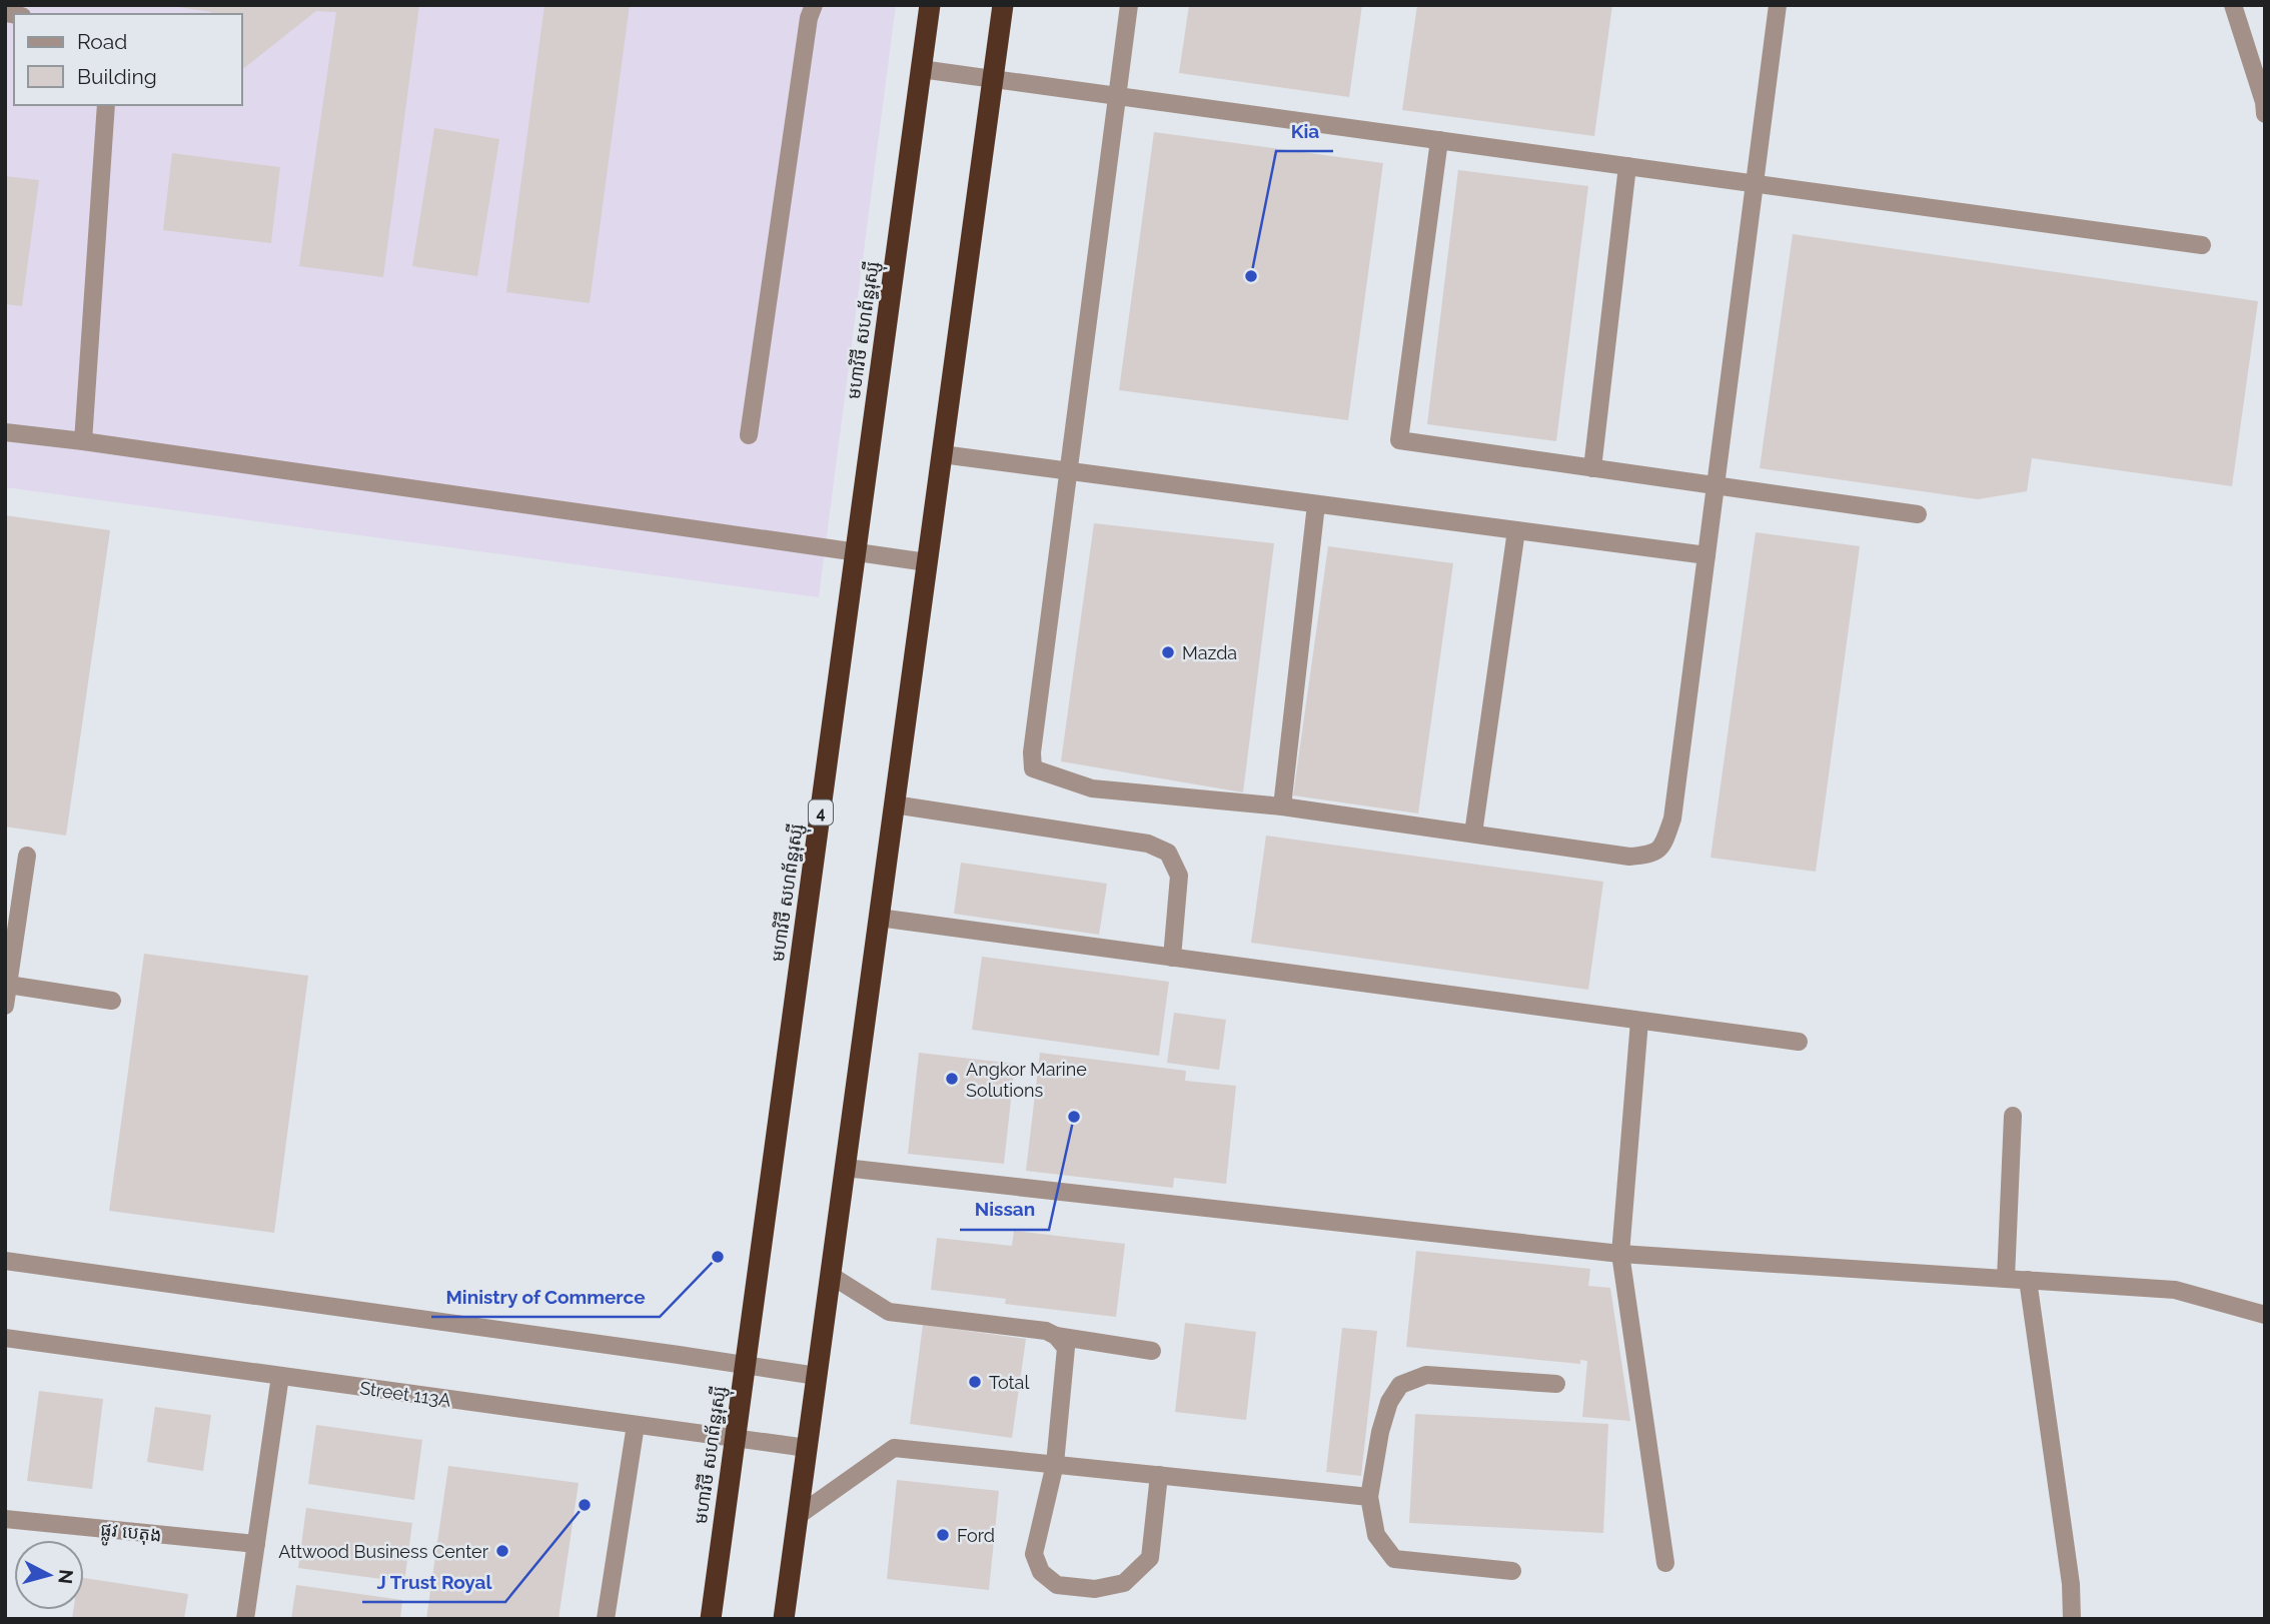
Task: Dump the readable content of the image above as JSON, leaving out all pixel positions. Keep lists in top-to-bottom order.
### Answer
{
  "streets": {
    "highway": ["មហាវិថី សហព័ន្ធរុស្ស៊ី", "4"],
    "street": ["Street 113A", "ផ្លូវ បេតុង"]
  },
  "crossings": [
    ["មហាវិថី សហព័ន្ធរុស្ស៊ី", "Street 113A"]
  ],
  "places": [
    "Kia",
    "Mazda",
    "Angkor Marine Solutions",
    "Nissan",
    "Ministry of Commerce",
    "Total",
    "J Trust Royal",
    "Ford",
    "Attwood Business Center"
  ],
  "legend": ["Road", "Building"],
  "north": "right"
}
